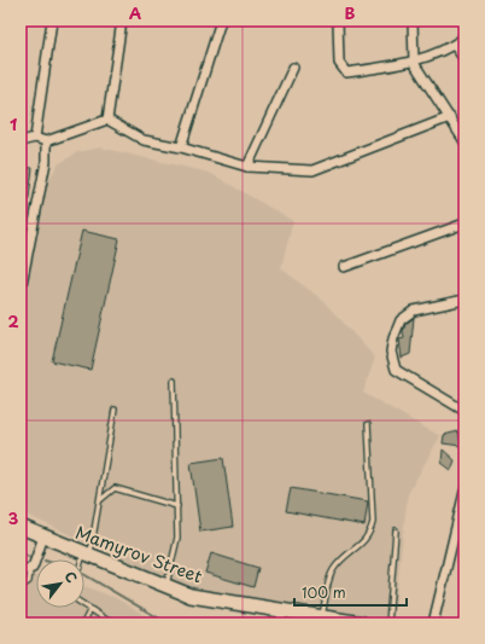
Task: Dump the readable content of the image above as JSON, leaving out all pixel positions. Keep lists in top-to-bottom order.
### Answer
{
  "streets": {
    "main road": ["Mamyrov Street"]
  },
  "scale_bar": "100 m",
  "north": "top right",
  "grid": {
    "columns": ["A", "B"],
    "rows": ["1", "2", "3"]
  }
}
